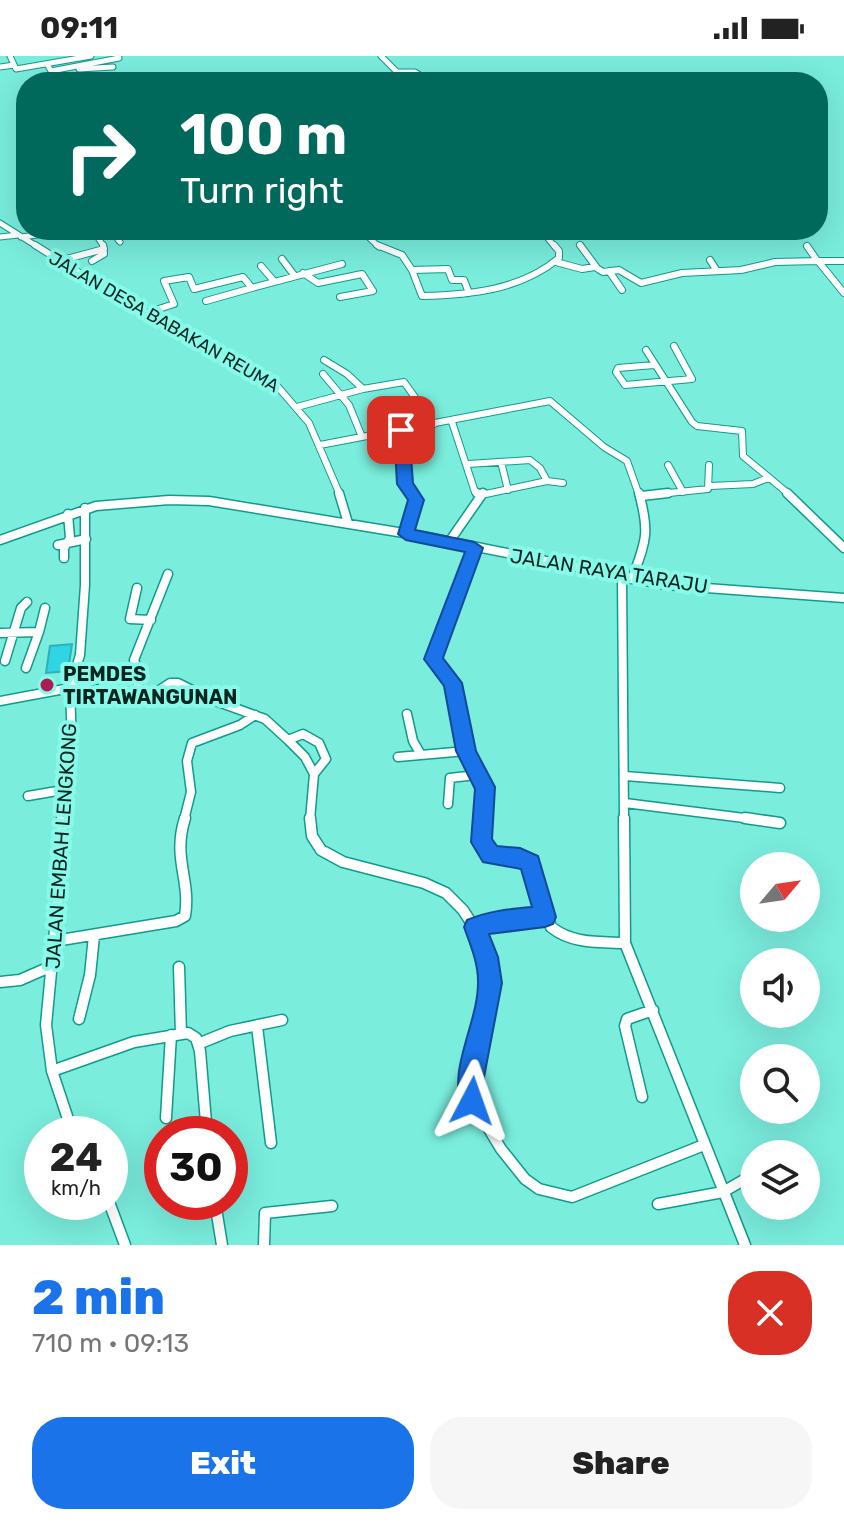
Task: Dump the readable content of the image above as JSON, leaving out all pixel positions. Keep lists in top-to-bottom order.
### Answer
{
  "streets": {
    "street": ["JALAN DESA BABAKAN REUMA", "JALAN RAYA TARAJU", "JALAN EMBAH LENGKONG"]
  },
  "crossings": [
    ["JALAN DESA BABAKAN REUMA", "JALAN RAYA TARAJU"],
    ["JALAN RAYA TARAJU", "JALAN EMBAH LENGKONG"]
  ],
  "places": ["PEMDES TIRTAWANGUNAN"],
  "north": "top right",
  "page": {
    "status": "09:11",
    "turn": ["100 m", "Turn right"],
    "speed": "24 km/h",
    "limit": "30",
    "heading": ["2 min", "710 m · 09:13"],
    "buttons": ["Exit", "Share"]
  }
}
